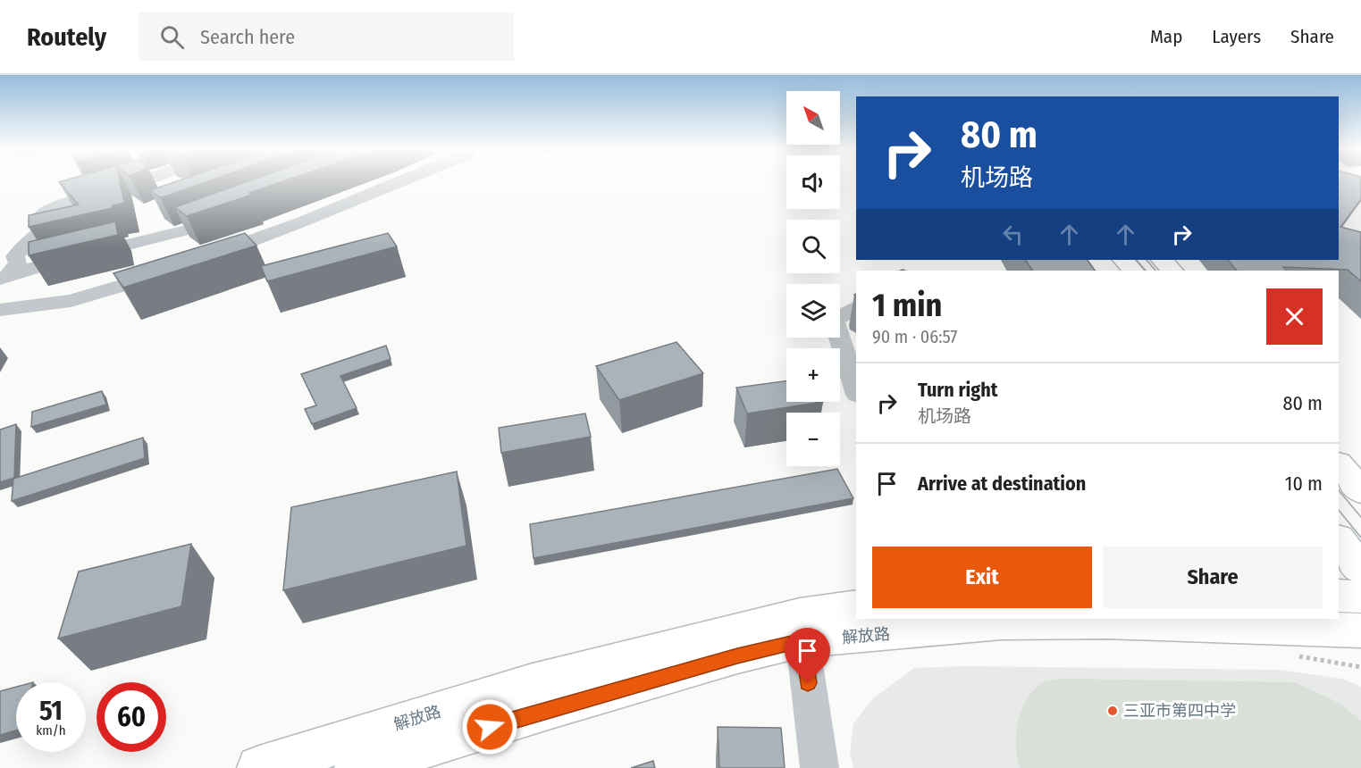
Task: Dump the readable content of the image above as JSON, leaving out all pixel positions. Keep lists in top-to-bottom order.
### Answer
{
  "streets": {
    "main road": ["解放路"]
  },
  "places": ["三亚市第四中学"],
  "north": "top left",
  "page": {
    "header": "Routely",
    "search": "Search here",
    "nav": ["Map", "Layers", "Share"],
    "map_buttons": ["+", "−"],
    "turn": ["80 m", "机场路"],
    "heading": ["1 min", "90 m · 06:57"],
    "list": [
      {
        "name": "Turn right",
        "note": "机场路",
        "value": "80 m"
      },
      {
        "name": "Arrive at destination",
        "value": "10 m"
      }
    ],
    "buttons": ["Exit", "Share"],
    "speed": "51 km/h",
    "limit": "60"
  }
}
